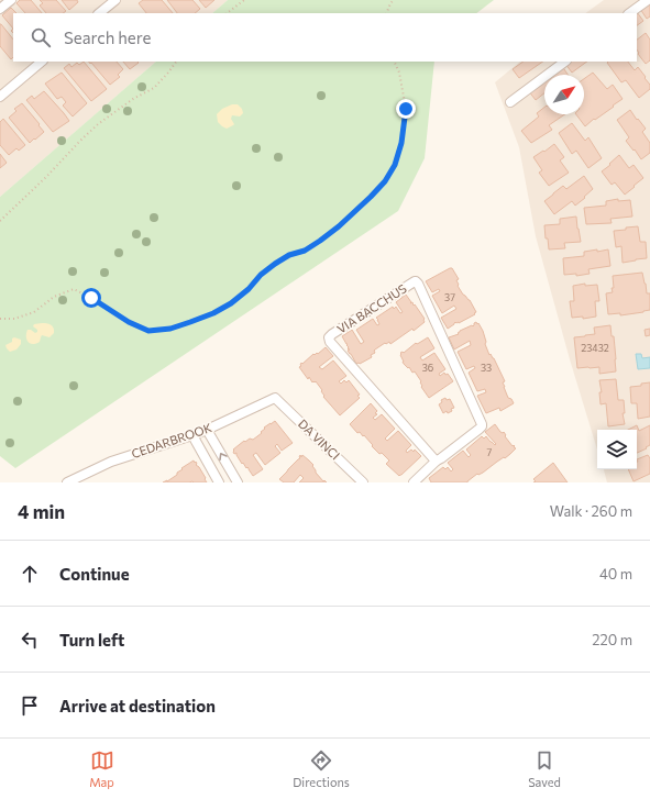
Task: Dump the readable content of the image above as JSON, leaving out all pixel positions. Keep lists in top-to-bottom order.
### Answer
{
  "streets": {
    "street": ["VIA BACCHUS", "DA VINCI", "CEDARBROOK"]
  },
  "crossings": [
    ["DA VINCI", "CEDARBROOK"]
  ],
  "house_numbers": [
    "37",
    "23432",
    "36",
    "33",
    "7"
  ],
  "north": "top right",
  "page": {
    "search": "Search here",
    "heading": ["4 min", "Walk · 260 m"],
    "list": [
      ["Continue", "40 m"],
      ["Turn left", "220 m"],
      "Arrive at destination"
    ],
    "nav": ["Map", "Directions", "Saved"]
  }
}
